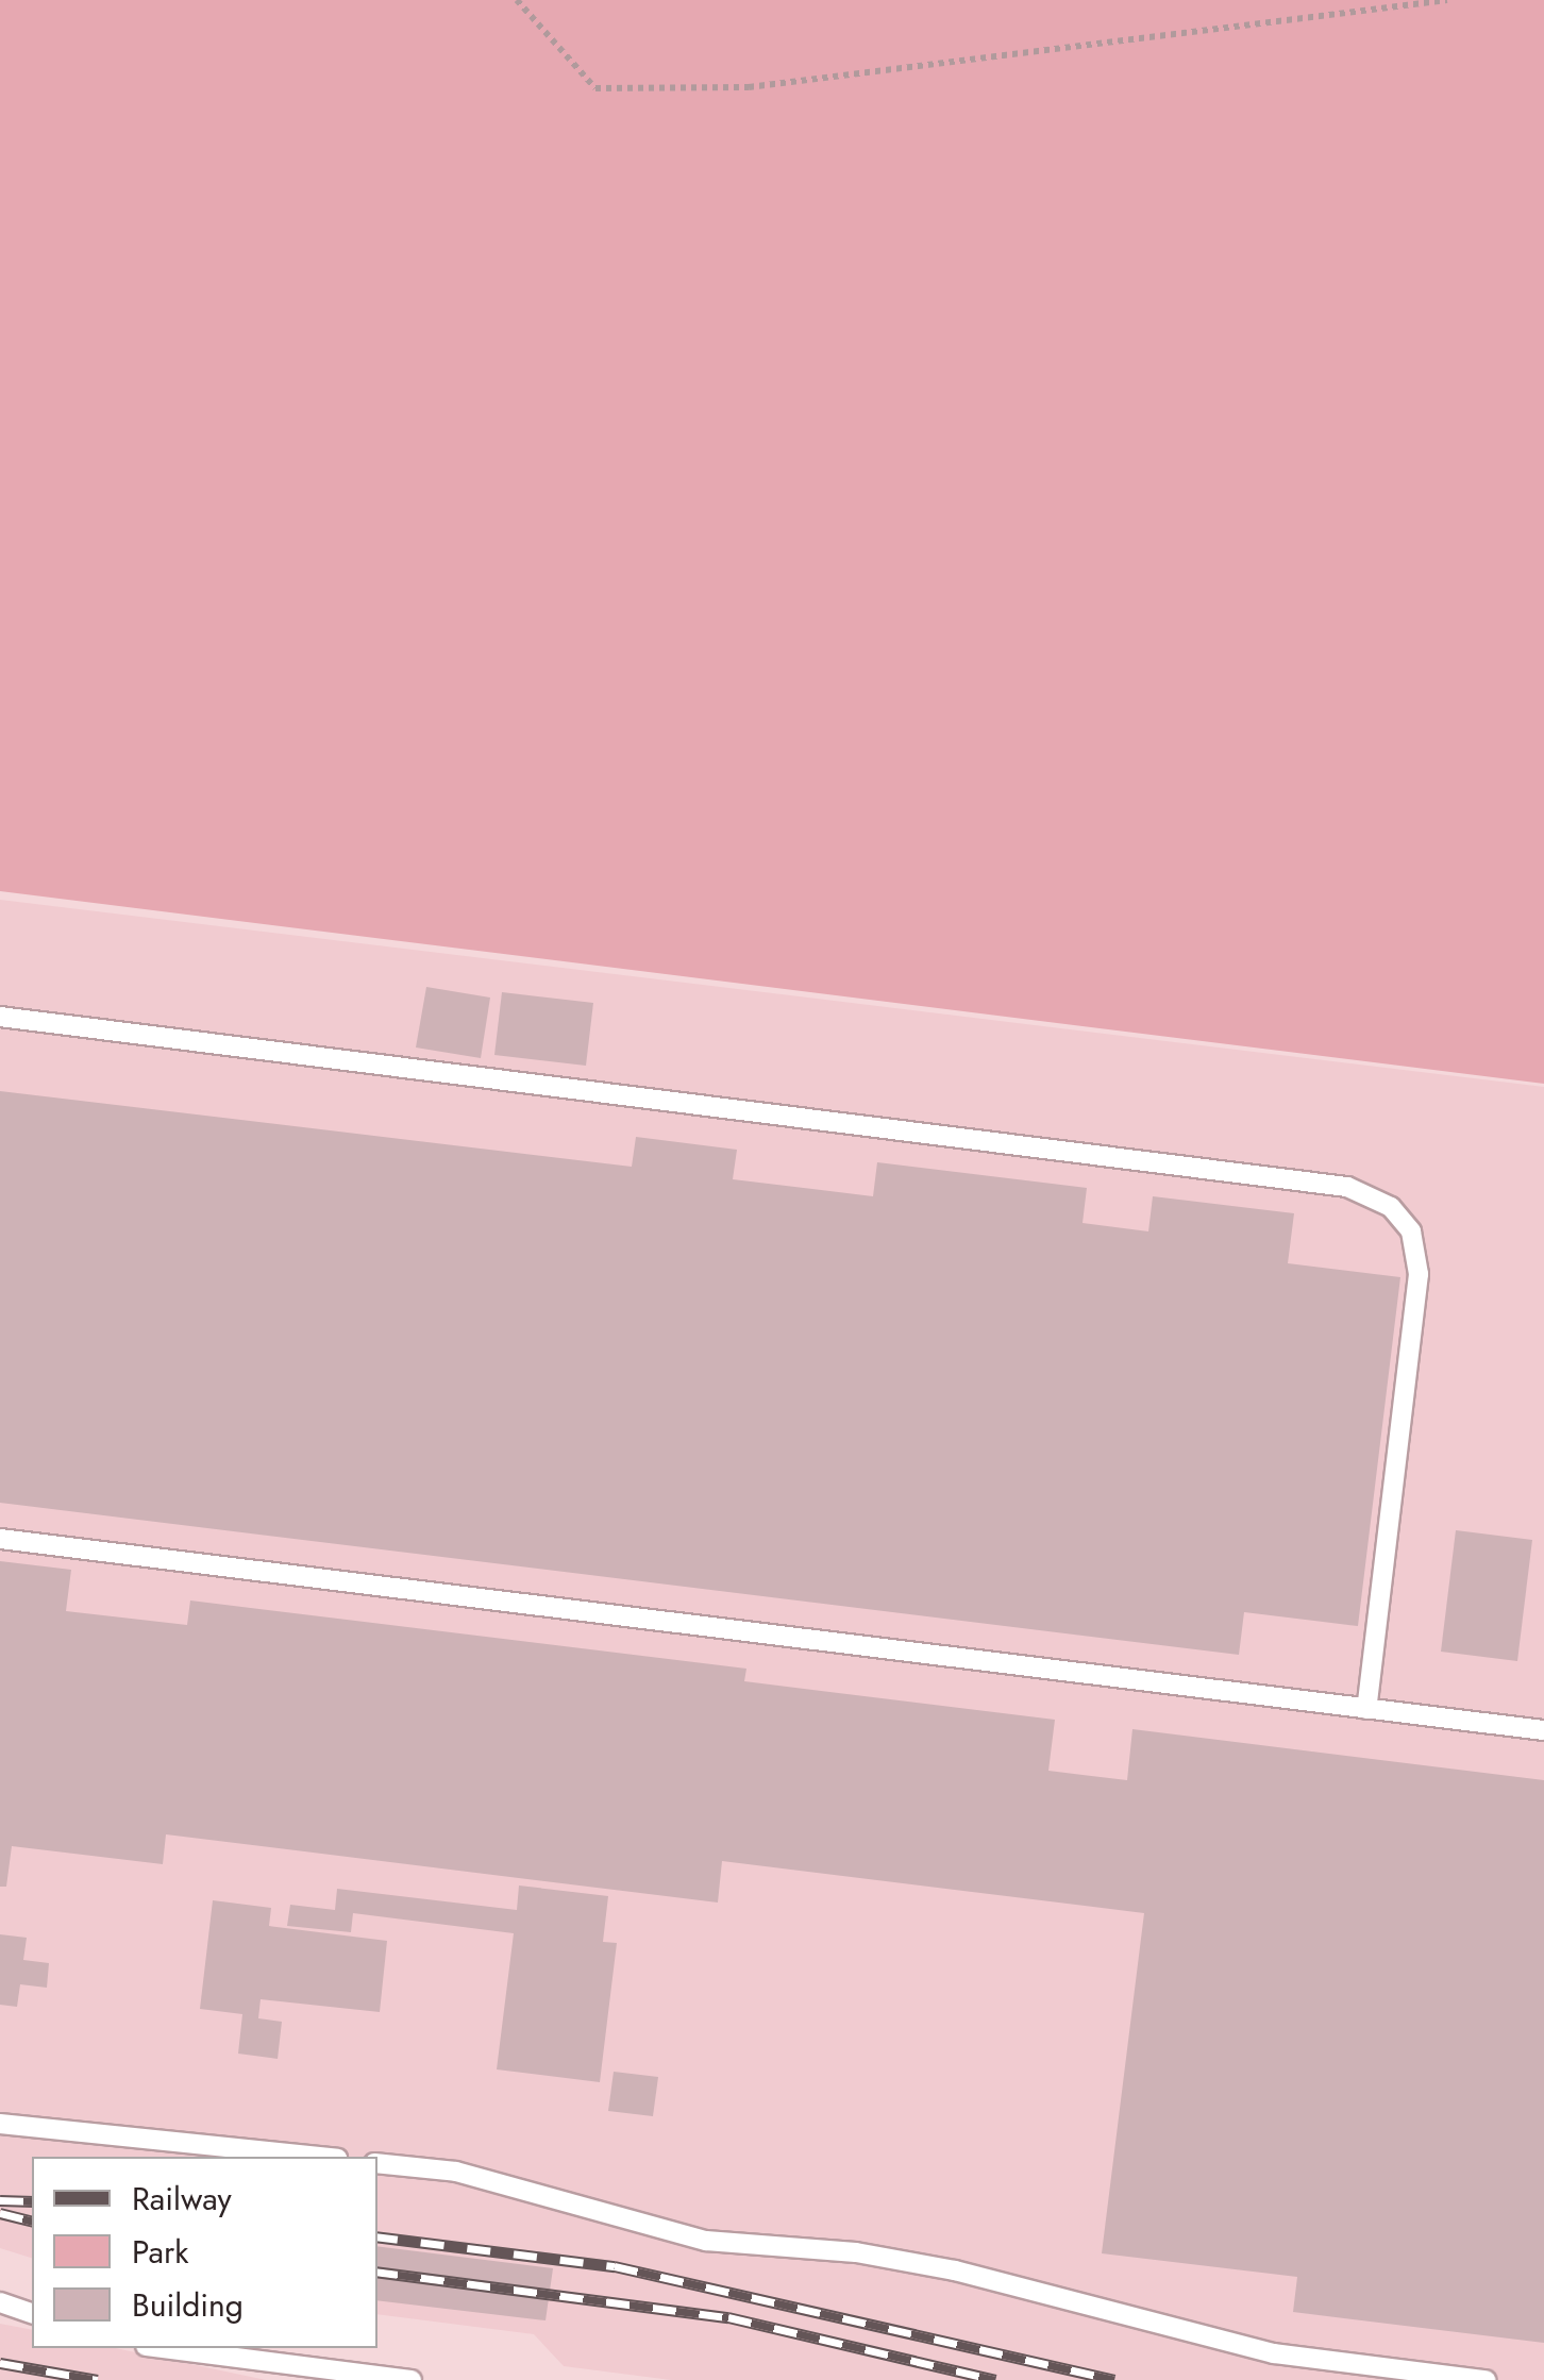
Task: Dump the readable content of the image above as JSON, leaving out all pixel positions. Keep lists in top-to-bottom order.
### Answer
{
  "legend": ["Railway", "Park", "Building"]
}
